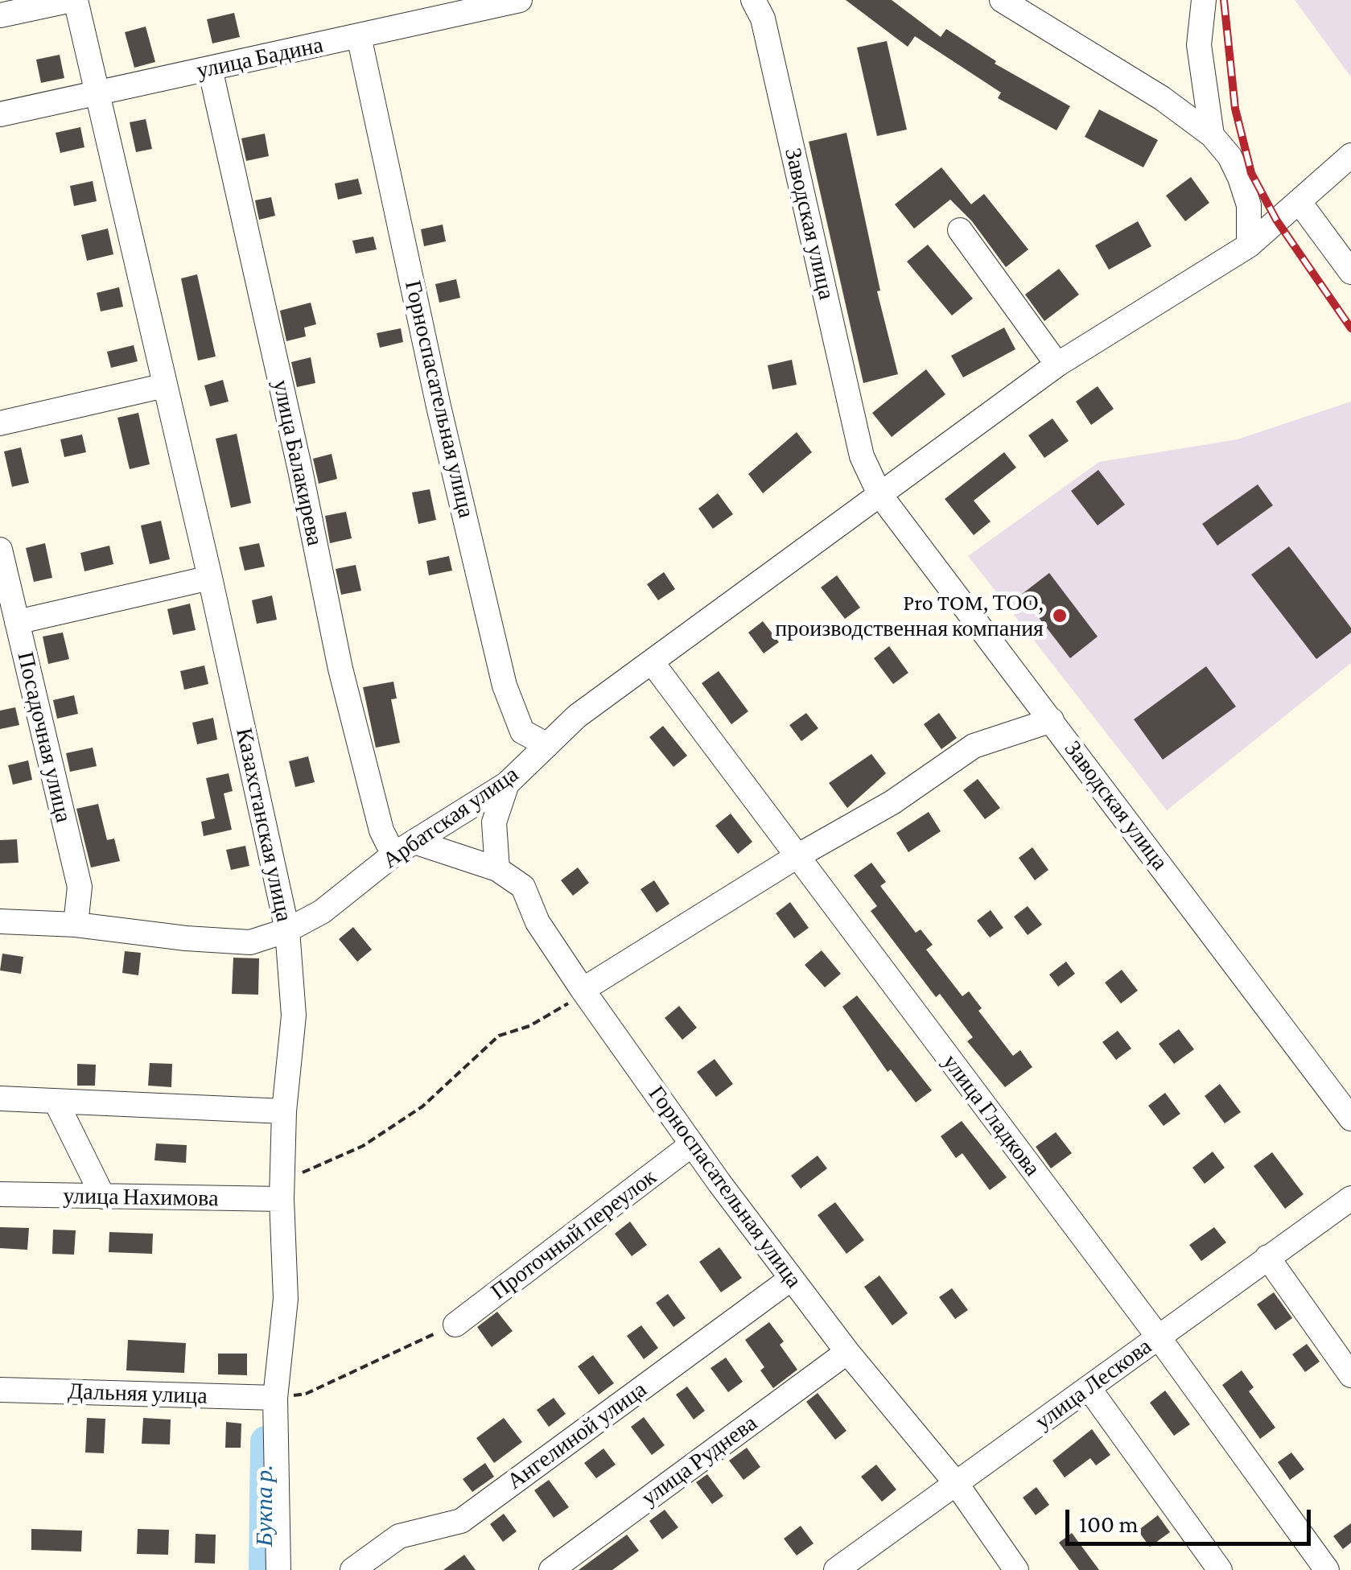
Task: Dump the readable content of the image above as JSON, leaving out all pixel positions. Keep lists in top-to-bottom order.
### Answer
{
  "streets": {
    "street": [
      "улица Бадина",
      "Заводская улица",
      "Горноспасательная улица",
      "улица Балакирева",
      "Посадочная улица",
      "Арбатская улица",
      "Казахстанская улица",
      "улица Гладкова",
      "улица Нахимова",
      "Проточный переулок",
      "улица Лескова",
      "Дальняя улица",
      "Ангелиной улица",
      "улица Руднева"
    ]
  },
  "crossings": [
    ["улица Бадина", "Горноспасательная улица"],
    ["улица Бадина", "улица Балакирева"],
    ["улица Бадина", "Казахстанская улица"],
    ["Заводская улица", "Арбатская улица"],
    ["Горноспасательная улица", "Арбатская улица"],
    ["Горноспасательная улица", "Проточный переулок"],
    ["Горноспасательная улица", "улица Лескова"],
    ["Горноспасательная улица", "Ангелиной улица"],
    ["Горноспасательная улица", "улица Руднева"],
    ["улица Балакирева", "Арбатская улица"],
    ["Посадочная улица", "Арбатская улица"],
    ["Арбатская улица", "Казахстанская улица"],
    ["Арбатская улица", "улица Гладкова"],
    ["Казахстанская улица", "улица Нахимова"],
    ["Казахстанская улица", "Дальняя улица"],
    ["улица Гладкова", "улица Лескова"]
  ],
  "water": ["Букпа р."],
  "places": ["Pro TOM, ТОО, производственная компания"],
  "scale_bar": "100 m"
}
